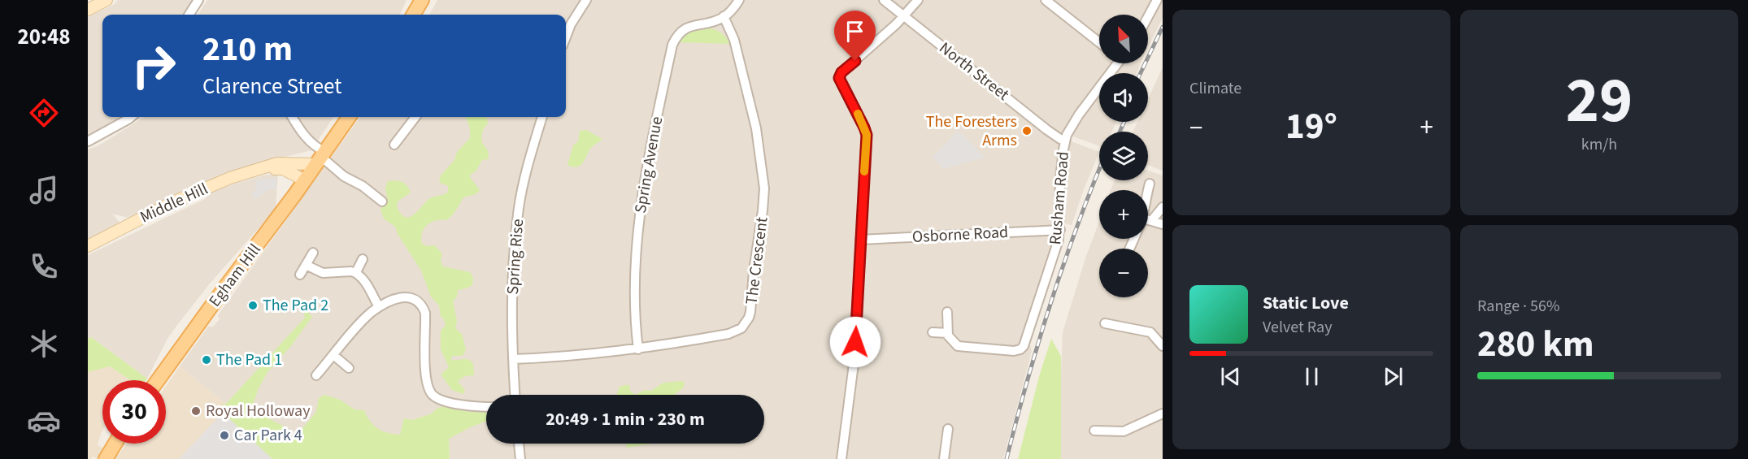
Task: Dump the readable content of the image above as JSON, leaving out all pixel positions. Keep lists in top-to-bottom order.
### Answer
{
  "streets": {
    "main road": ["Egham Hill"],
    "street": [
      "North Street",
      "Spring Avenue",
      "Rusham Road",
      "Middle Hill",
      "Osborne Road",
      "Spring Rise",
      "The Crescent"
    ]
  },
  "crossings": [
    ["North Street", "Rusham Road"],
    ["Spring Avenue", "The Crescent"],
    ["Rusham Road", "Osborne Road"],
    ["Middle Hill", "Egham Hill"],
    ["Spring Rise", "The Crescent"]
  ],
  "places": [
    "The Foresters Arms",
    "The Pad 2",
    "The Pad 1",
    "Royal Holloway",
    "Car Park 4"
  ],
  "north": "top left",
  "page": {
    "tabs": "20:48",
    "tile": [
      "Climate",
      ["29", "km/h"],
      ["Range · 56%", "280 km"]
    ],
    "map_buttons": ["+", "−"],
    "turn": ["210 m", "Clarence Street"],
    "heat": ["−", "19°", "+"],
    "song": ["Static Love", "Velvet Ray"],
    "limit": "30",
    "trip": "20:49 · 1 min · 230 m"
  }
}
